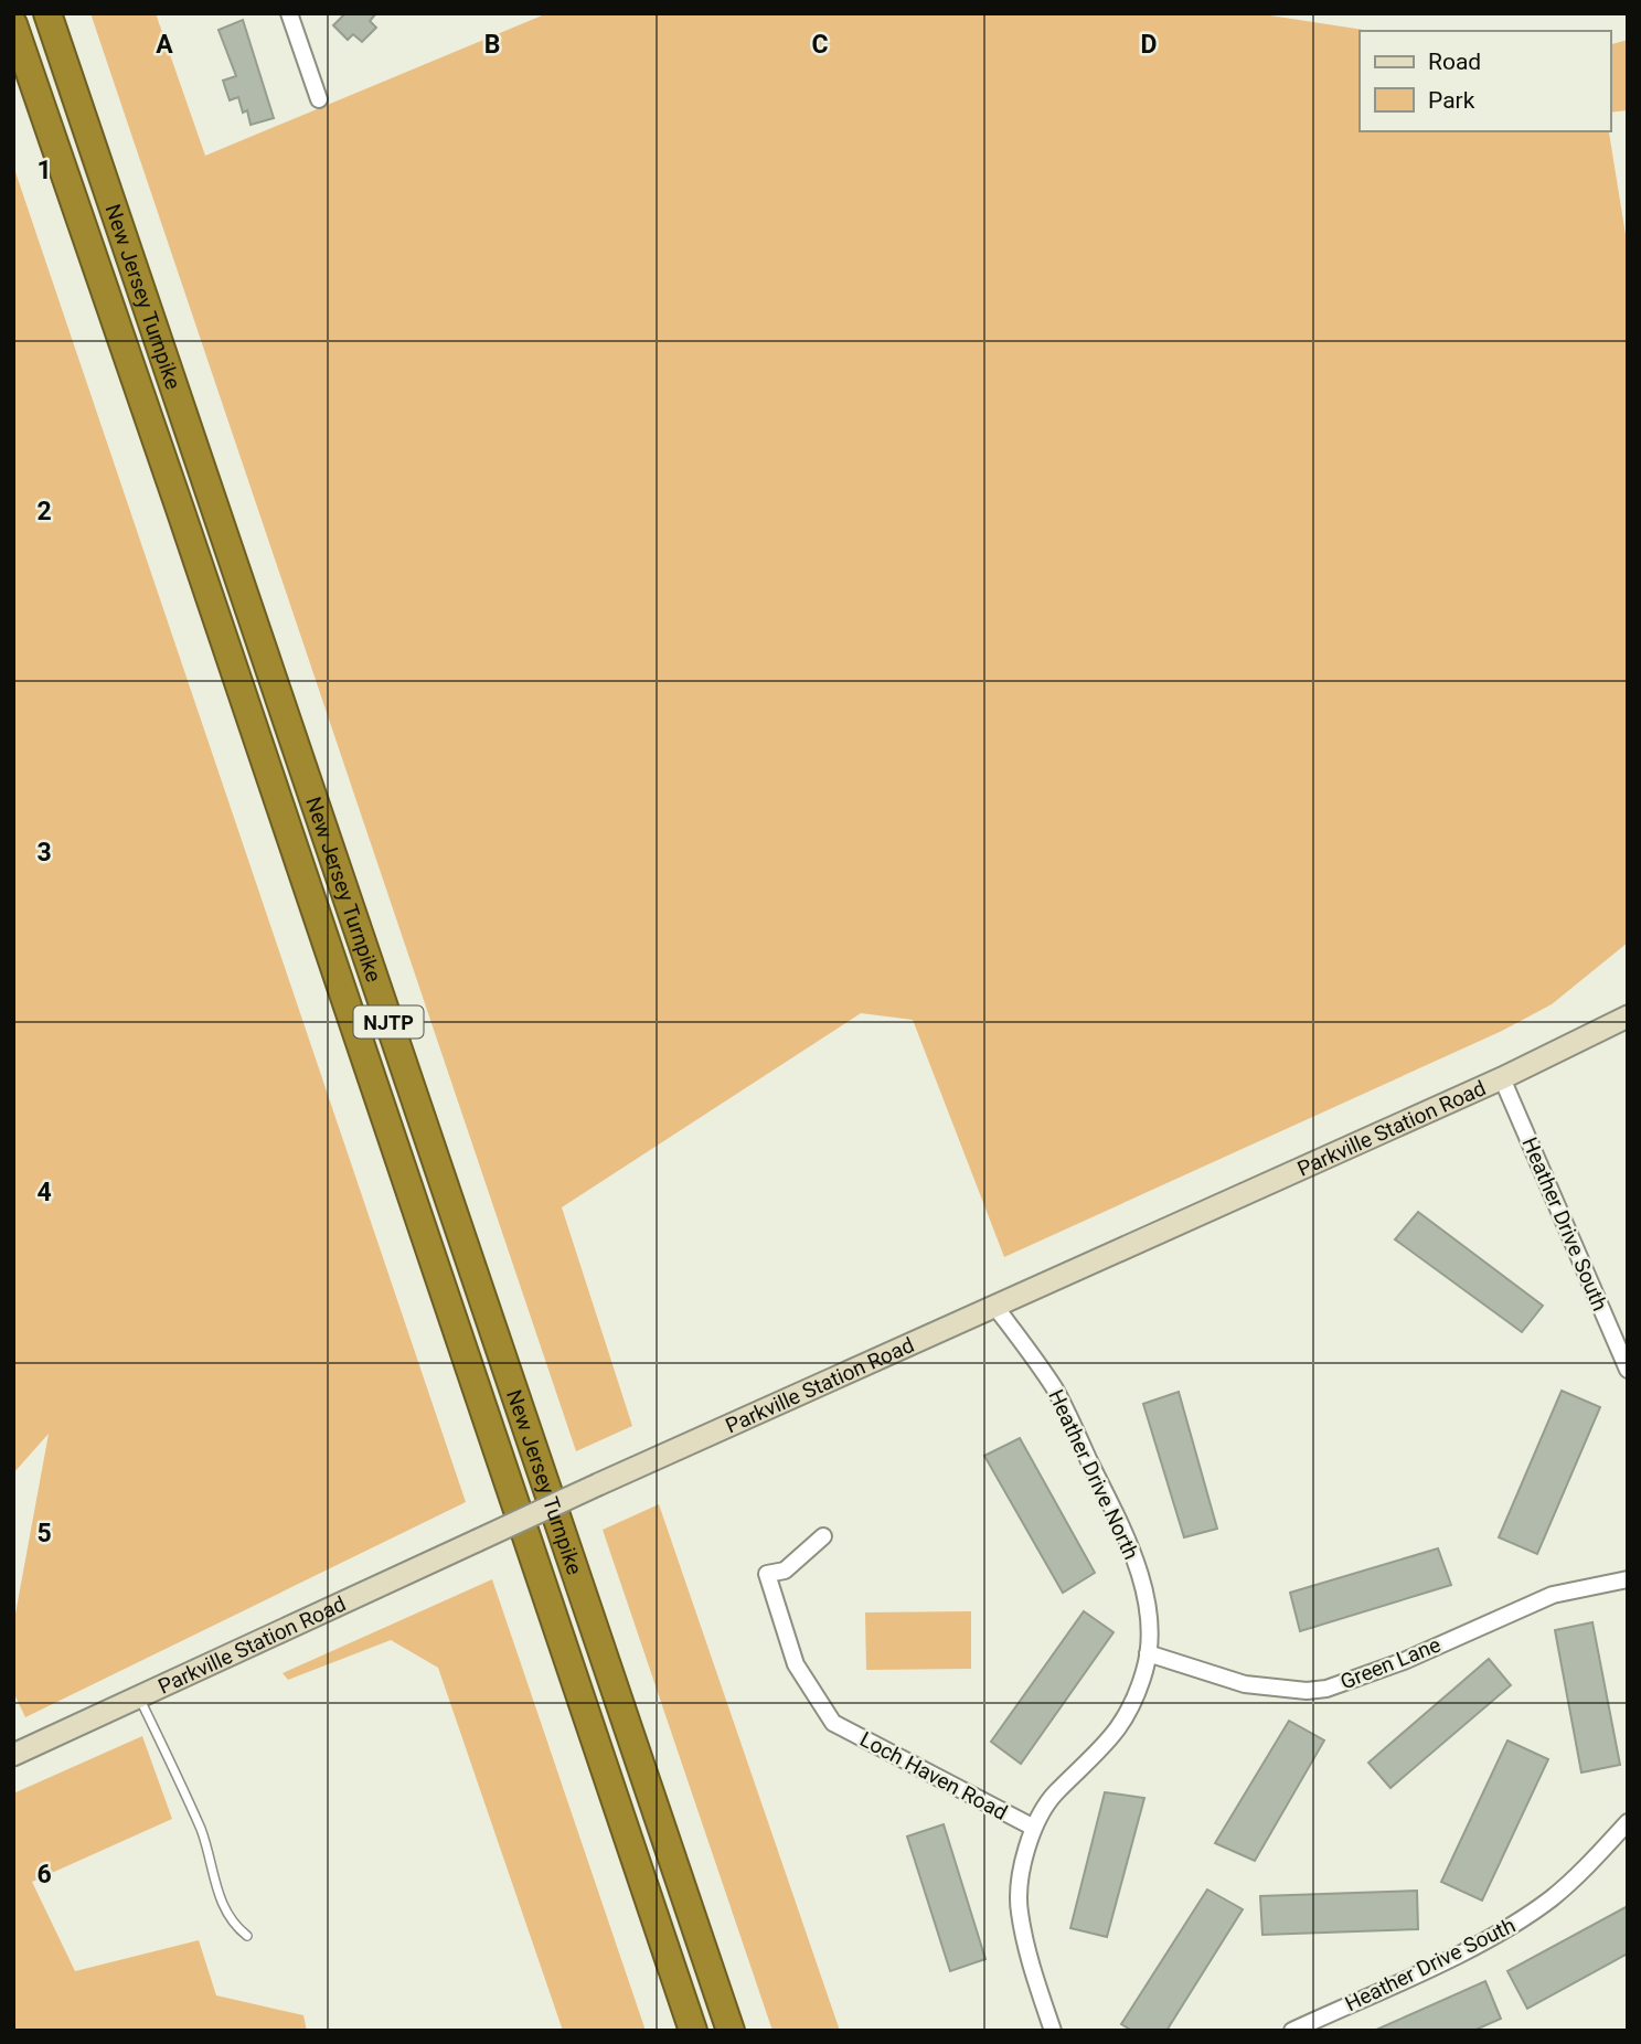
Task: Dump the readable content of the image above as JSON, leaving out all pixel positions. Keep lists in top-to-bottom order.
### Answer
{
  "streets": {
    "highway": ["New Jersey Turnpike", "NJTP"],
    "main road": ["Parkville Station Road"],
    "street": [
      "Heather Drive South",
      "Heather Drive North",
      "Green Lane",
      "Loch Haven Road"
    ]
  },
  "crossings": [
    ["Parkville Station Road", "Heather Drive South"],
    ["Parkville Station Road", "Heather Drive North"],
    ["Heather Drive North", "Green Lane"],
    ["Heather Drive North", "Loch Haven Road"]
  ],
  "legend": ["Road", "Park"],
  "grid": {
    "columns": [
      "A",
      "B",
      "C",
      "D"
    ],
    "rows": [
      "1",
      "2",
      "3",
      "4",
      "5",
      "6"
    ]
  }
}
